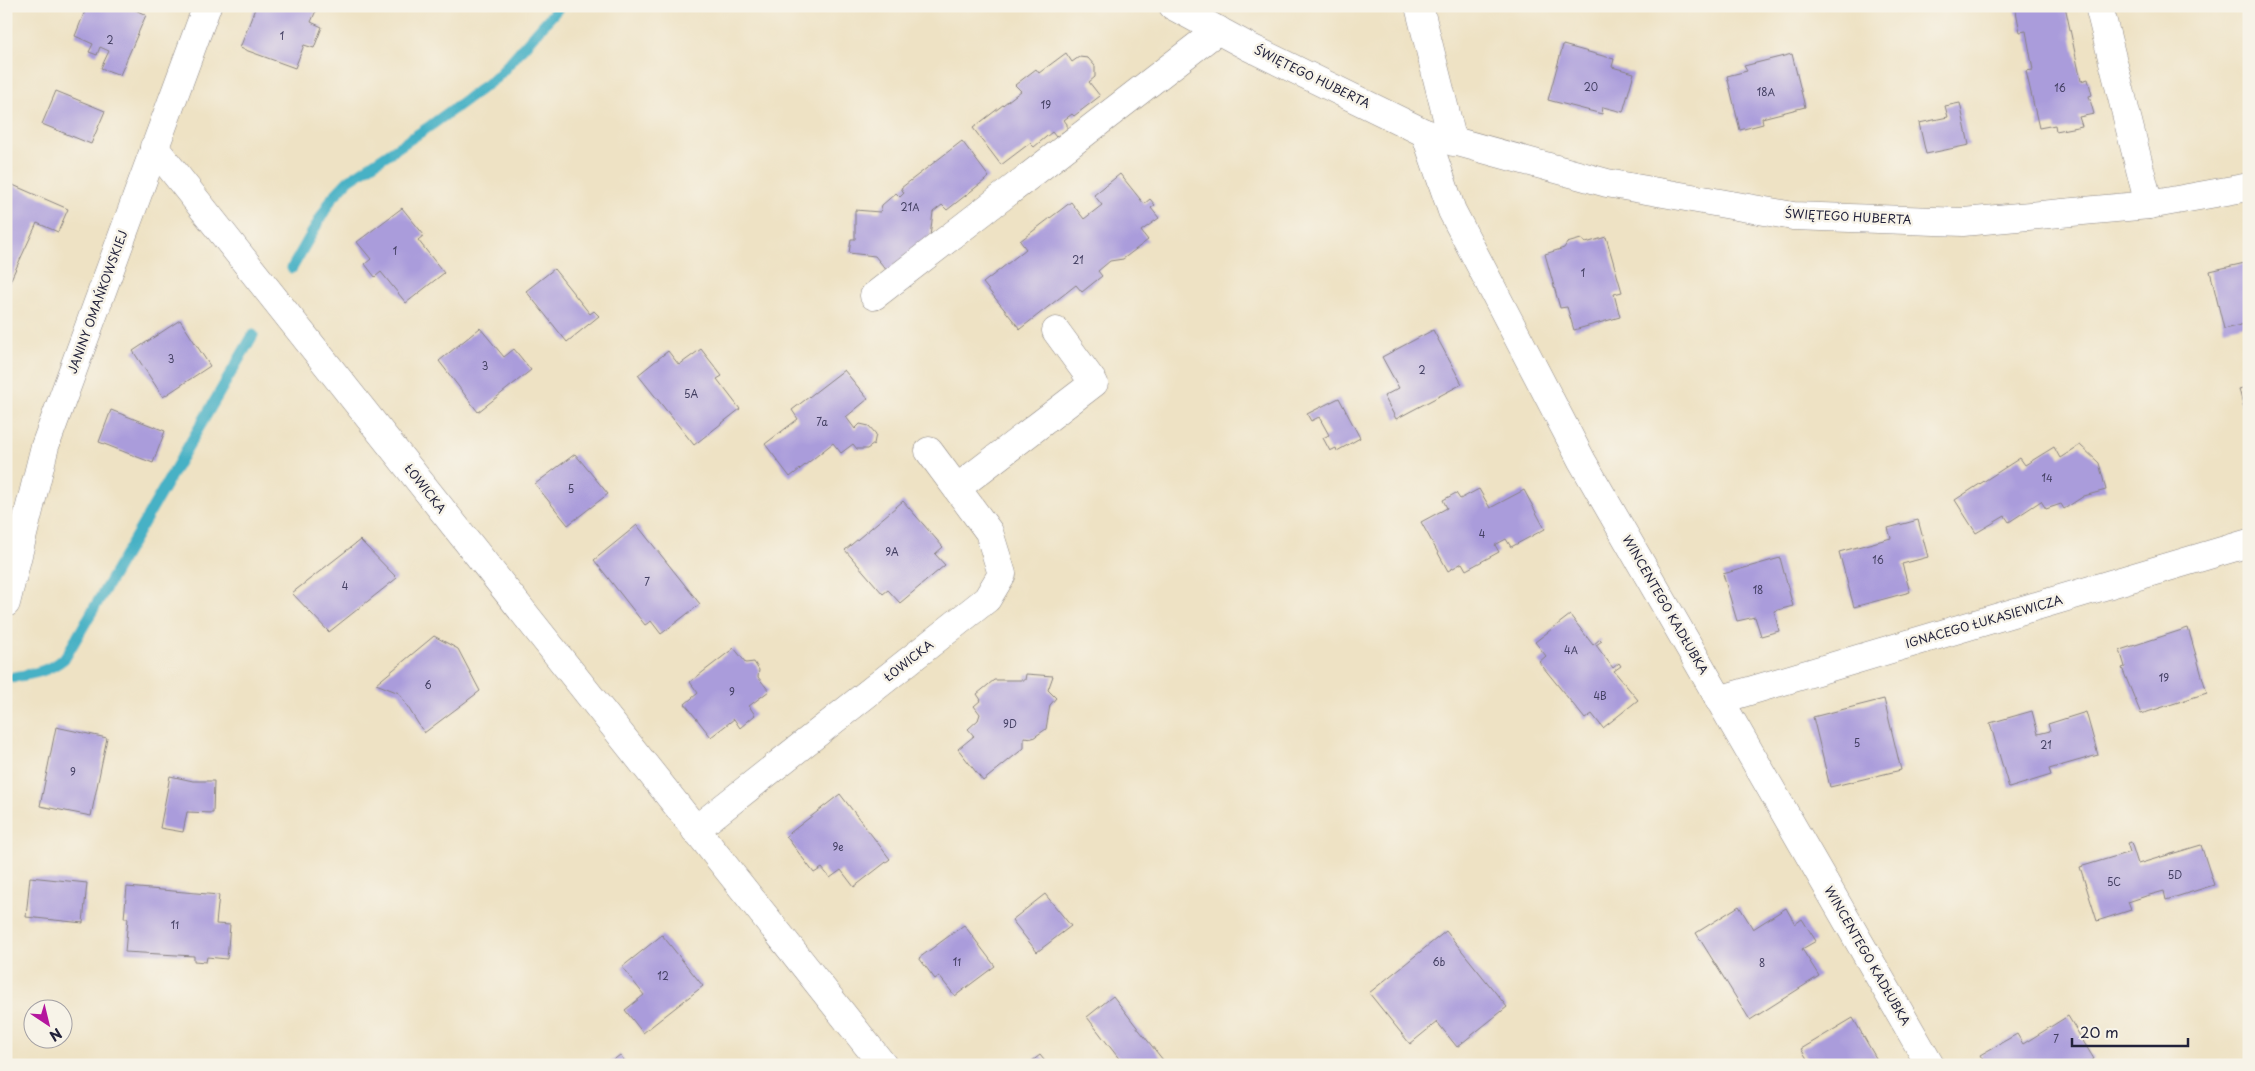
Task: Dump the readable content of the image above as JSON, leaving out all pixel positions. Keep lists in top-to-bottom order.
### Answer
{
  "streets": {
    "street": [
      "ŚWIĘTEGO HUBERTA",
      "JANINY OMAŃKOWSKIEJ",
      "ŁOWICKA",
      "WINCENTEGO KADŁUBKA",
      "IGNACEGO ŁUKASIEWICZA"
    ]
  },
  "crossings": [
    ["ŚWIĘTEGO HUBERTA", "WINCENTEGO KADŁUBKA"],
    ["JANINY OMAŃKOWSKIEJ", "ŁOWICKA"],
    ["WINCENTEGO KADŁUBKA", "IGNACEGO ŁUKASIEWICZA"]
  ],
  "house_numbers": [
    "1",
    "2",
    "20",
    "16",
    "18A",
    "19",
    "21A",
    "1",
    "21",
    "1",
    "3",
    "3",
    "2",
    "5A",
    "7a",
    "14",
    "5",
    "4",
    "9A",
    "16",
    "7",
    "4",
    "18",
    "4A",
    "19",
    "6",
    "9",
    "4B",
    "9D",
    "5",
    "21",
    "9",
    "9e",
    "5D",
    "5C",
    "11",
    "11",
    "6b",
    "8",
    "12",
    "7"
  ],
  "scale_bar": "20 m",
  "north": "bottom right"
}
